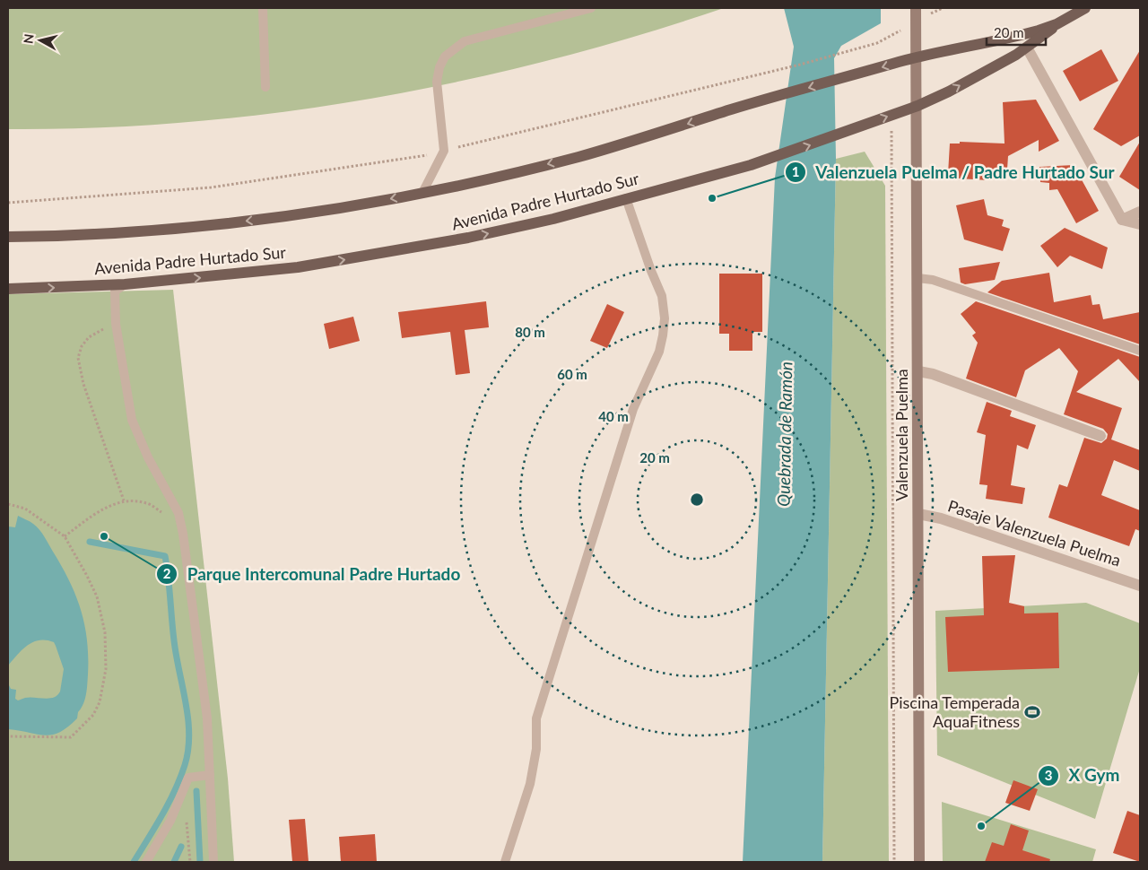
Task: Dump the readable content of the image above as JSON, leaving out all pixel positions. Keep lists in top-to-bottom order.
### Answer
{
  "streets": {
    "main road": ["Avenida Padre Hurtado Sur", "Valenzuela Puelma"],
    "street": ["Pasaje Valenzuela Puelma"]
  },
  "crossings": [
    ["Avenida Padre Hurtado Sur", "Valenzuela Puelma"],
    ["Valenzuela Puelma", "Pasaje Valenzuela Puelma"]
  ],
  "water": ["Quebrada de Ramón"],
  "places": {
    "other": ["Valenzuela Puelma / Padre Hurtado Sur", "Parque Intercomunal Padre Hurtado", "X Gym"],
    "sports": ["Piscina Temperada AquaFitness"]
  },
  "scale_bar": "20 m",
  "north": "left",
  "rings": [
    "80 m",
    "60 m",
    "40 m",
    "20 m"
  ]
}
